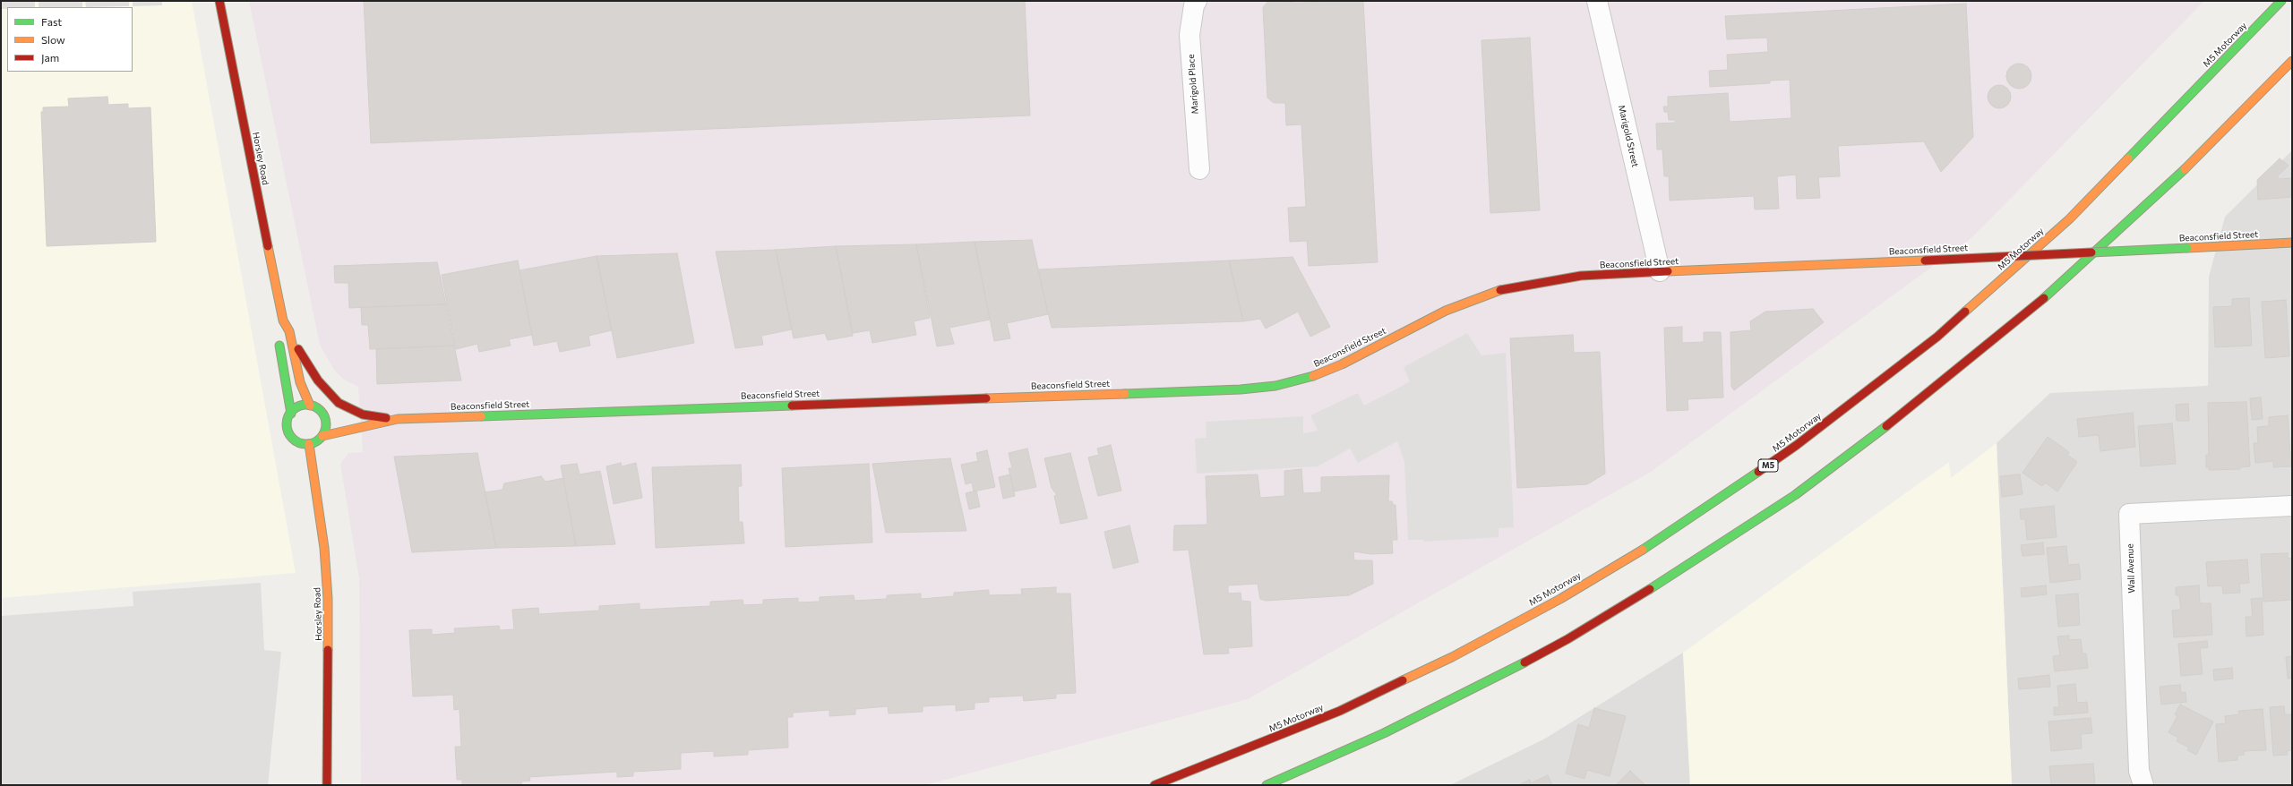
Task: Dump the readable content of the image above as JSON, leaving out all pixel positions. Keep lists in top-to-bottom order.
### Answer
{
  "streets": {
    "main road": [
      "M5 Motorway",
      "Horsley Road",
      "Beaconsfield Street",
      "M5"
    ],
    "street": ["Marigold Place", "Marigold Street", "Wall Avenue"]
  },
  "crossings": [
    ["Marigold Street", "Beaconsfield Street"],
    ["Horsley Road", "Beaconsfield Street"]
  ],
  "legend": ["Fast", "Slow", "Jam"]
}
